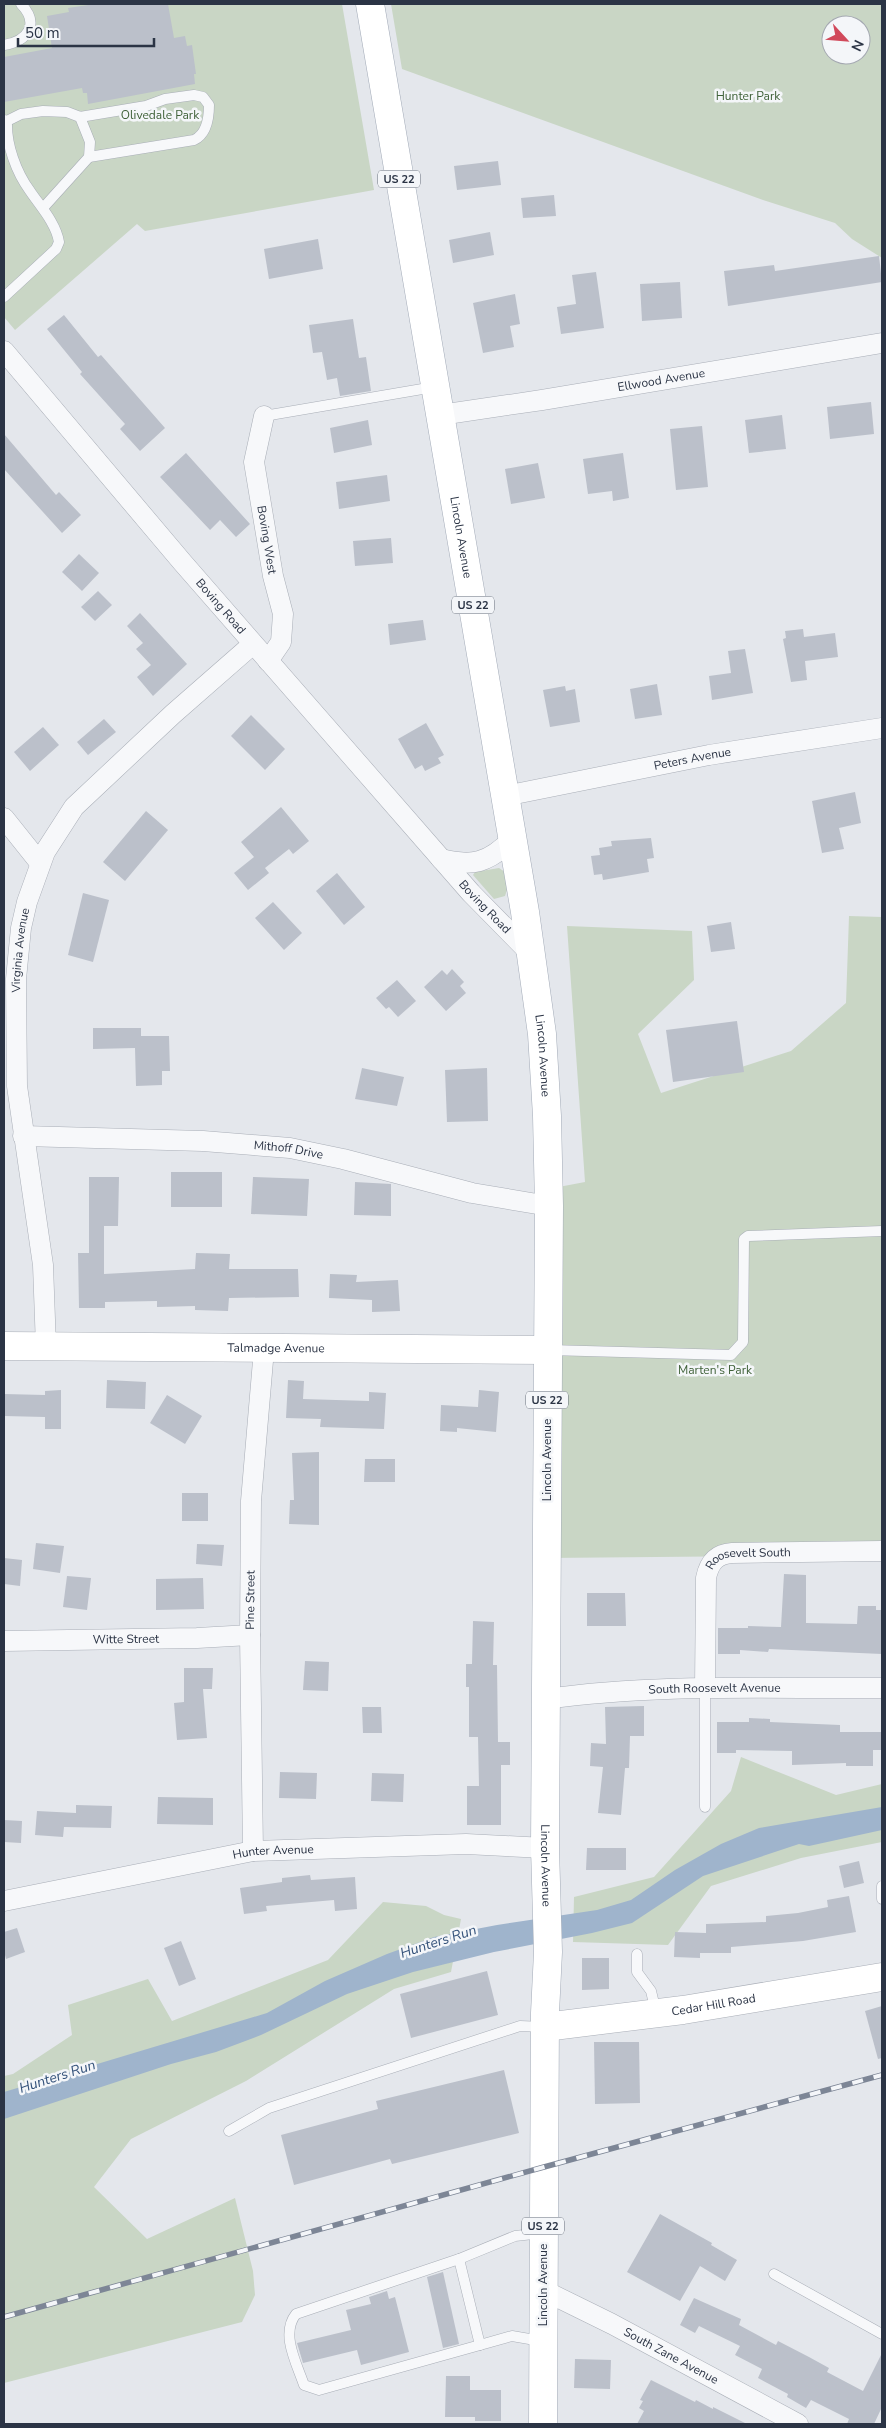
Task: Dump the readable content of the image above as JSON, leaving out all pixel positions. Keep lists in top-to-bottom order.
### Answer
{
  "streets": {
    "main road": [
      "US 22",
      "Lincoln Avenue",
      "Talmadge Avenue",
      "Cedar Hill Road"
    ],
    "street": [
      "Ellwood Avenue",
      "Boving West",
      "Boving Road",
      "Peters Avenue",
      "Virginia Avenue",
      "Mithoff Drive",
      "Roosevelt South",
      "Pine Street",
      "Witte Street",
      "South Roosevelt Avenue",
      "Hunter Avenue",
      "South Zane Avenue"
    ]
  },
  "crossings": [
    ["US 22", "Ellwood Avenue"],
    ["US 22", "Lincoln Avenue"],
    ["Ellwood Avenue", "Lincoln Avenue"],
    ["Lincoln Avenue", "Boving Road"],
    ["Lincoln Avenue", "Peters Avenue"],
    ["Lincoln Avenue", "Mithoff Drive"],
    ["Lincoln Avenue", "Talmadge Avenue"],
    ["Lincoln Avenue", "South Roosevelt Avenue"],
    ["Lincoln Avenue", "Hunter Avenue"],
    ["Lincoln Avenue", "Cedar Hill Road"],
    ["Lincoln Avenue", "South Zane Avenue"],
    ["Boving West", "Boving Road"],
    ["Boving Road", "Virginia Avenue"],
    ["Virginia Avenue", "Mithoff Drive"],
    ["Virginia Avenue", "Talmadge Avenue"],
    ["Talmadge Avenue", "Pine Street"],
    ["Roosevelt South", "South Roosevelt Avenue"],
    ["Pine Street", "Witte Street"],
    ["Pine Street", "Hunter Avenue"]
  ],
  "water": ["Hunters Run"],
  "parks": ["Hunter Park", "Olivedale Park", "Marten's Park"],
  "scale_bar": "50 m",
  "north": "bottom right"
}
